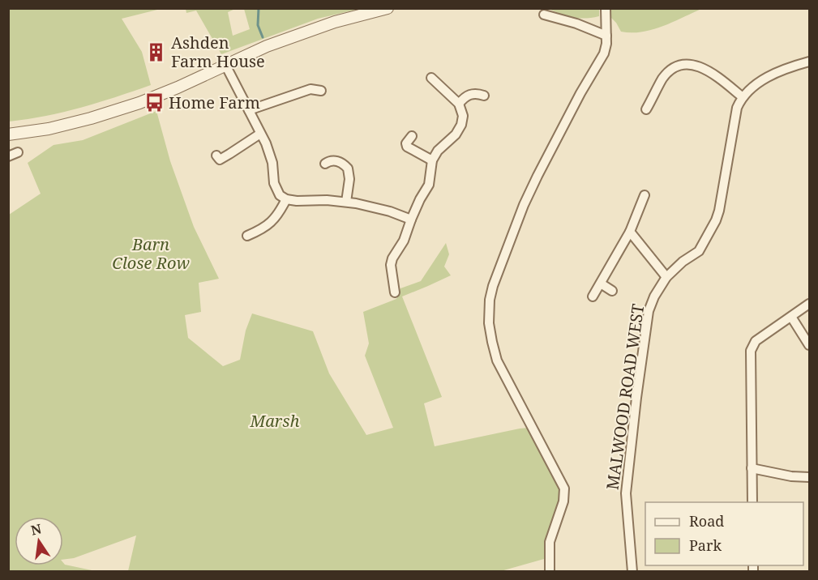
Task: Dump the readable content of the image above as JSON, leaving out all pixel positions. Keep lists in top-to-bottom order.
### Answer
{
  "streets": {
    "street": ["MALWOOD ROAD WEST"]
  },
  "parks": ["Barn Close Row", "Marsh"],
  "places": {
    "building": ["Ashden Farm House"],
    "bus stop": ["Home Farm"]
  },
  "legend": ["Road", "Park"],
  "north": "top"
}
